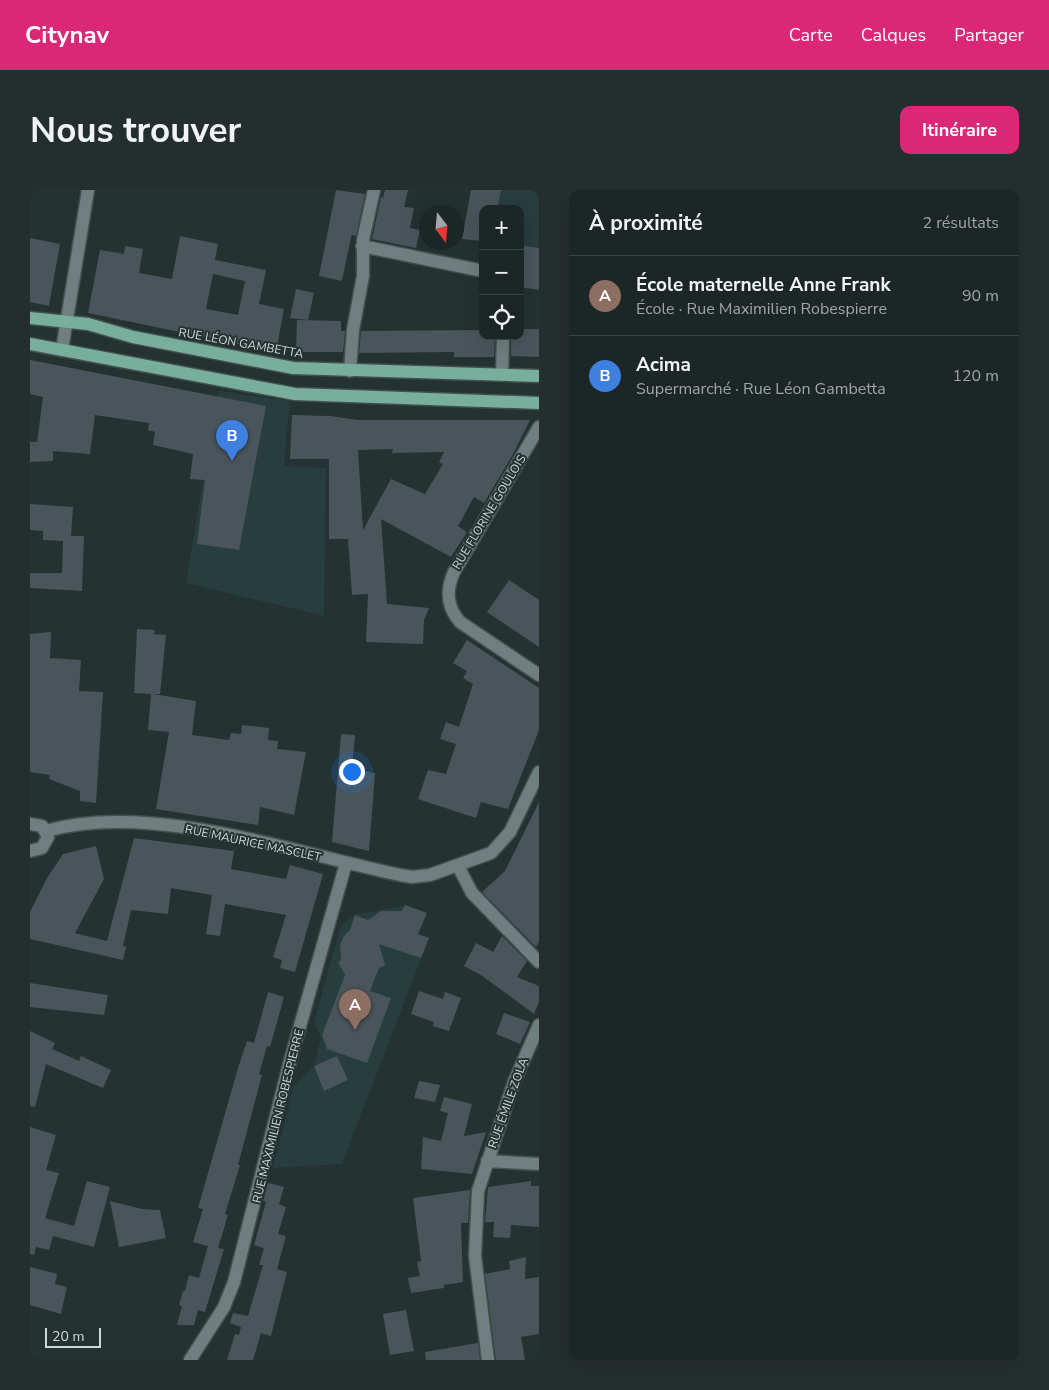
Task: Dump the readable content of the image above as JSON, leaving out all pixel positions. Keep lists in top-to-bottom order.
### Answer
{
  "streets": {
    "main road": ["RUE LÉON GAMBETTA"],
    "street": [
      "RUE FLORINE GOULOIS",
      "RUE MAURICE MASCLET",
      "RUE ÉMILE ZOLA",
      "RUE MAXIMILIEN ROBESPIERRE"
    ]
  },
  "crossings": [
    ["RUE MAURICE MASCLET", "RUE MAXIMILIEN ROBESPIERRE"]
  ],
  "scale_bar": "20 m",
  "north": "bottom",
  "page": {
    "header": "Citynav",
    "nav": ["Carte", "Calques", "Partager"],
    "buttons": "Itinéraire",
    "title": "Nous trouver",
    "heading": ["À proximité", "2 résultats"],
    "map_buttons": ["+", "−"],
    "list": [
      {
        "mark": "A",
        "name": "École maternelle Anne Frank",
        "note": "École · Rue Maximilien Robespierre",
        "value": "90 m"
      },
      {
        "mark": "B",
        "name": "Acima",
        "note": "Supermarché · Rue Léon Gambetta",
        "value": "120 m"
      }
    ],
    "pins": ["B", "A"],
    "scale": "20 m"
  }
}
